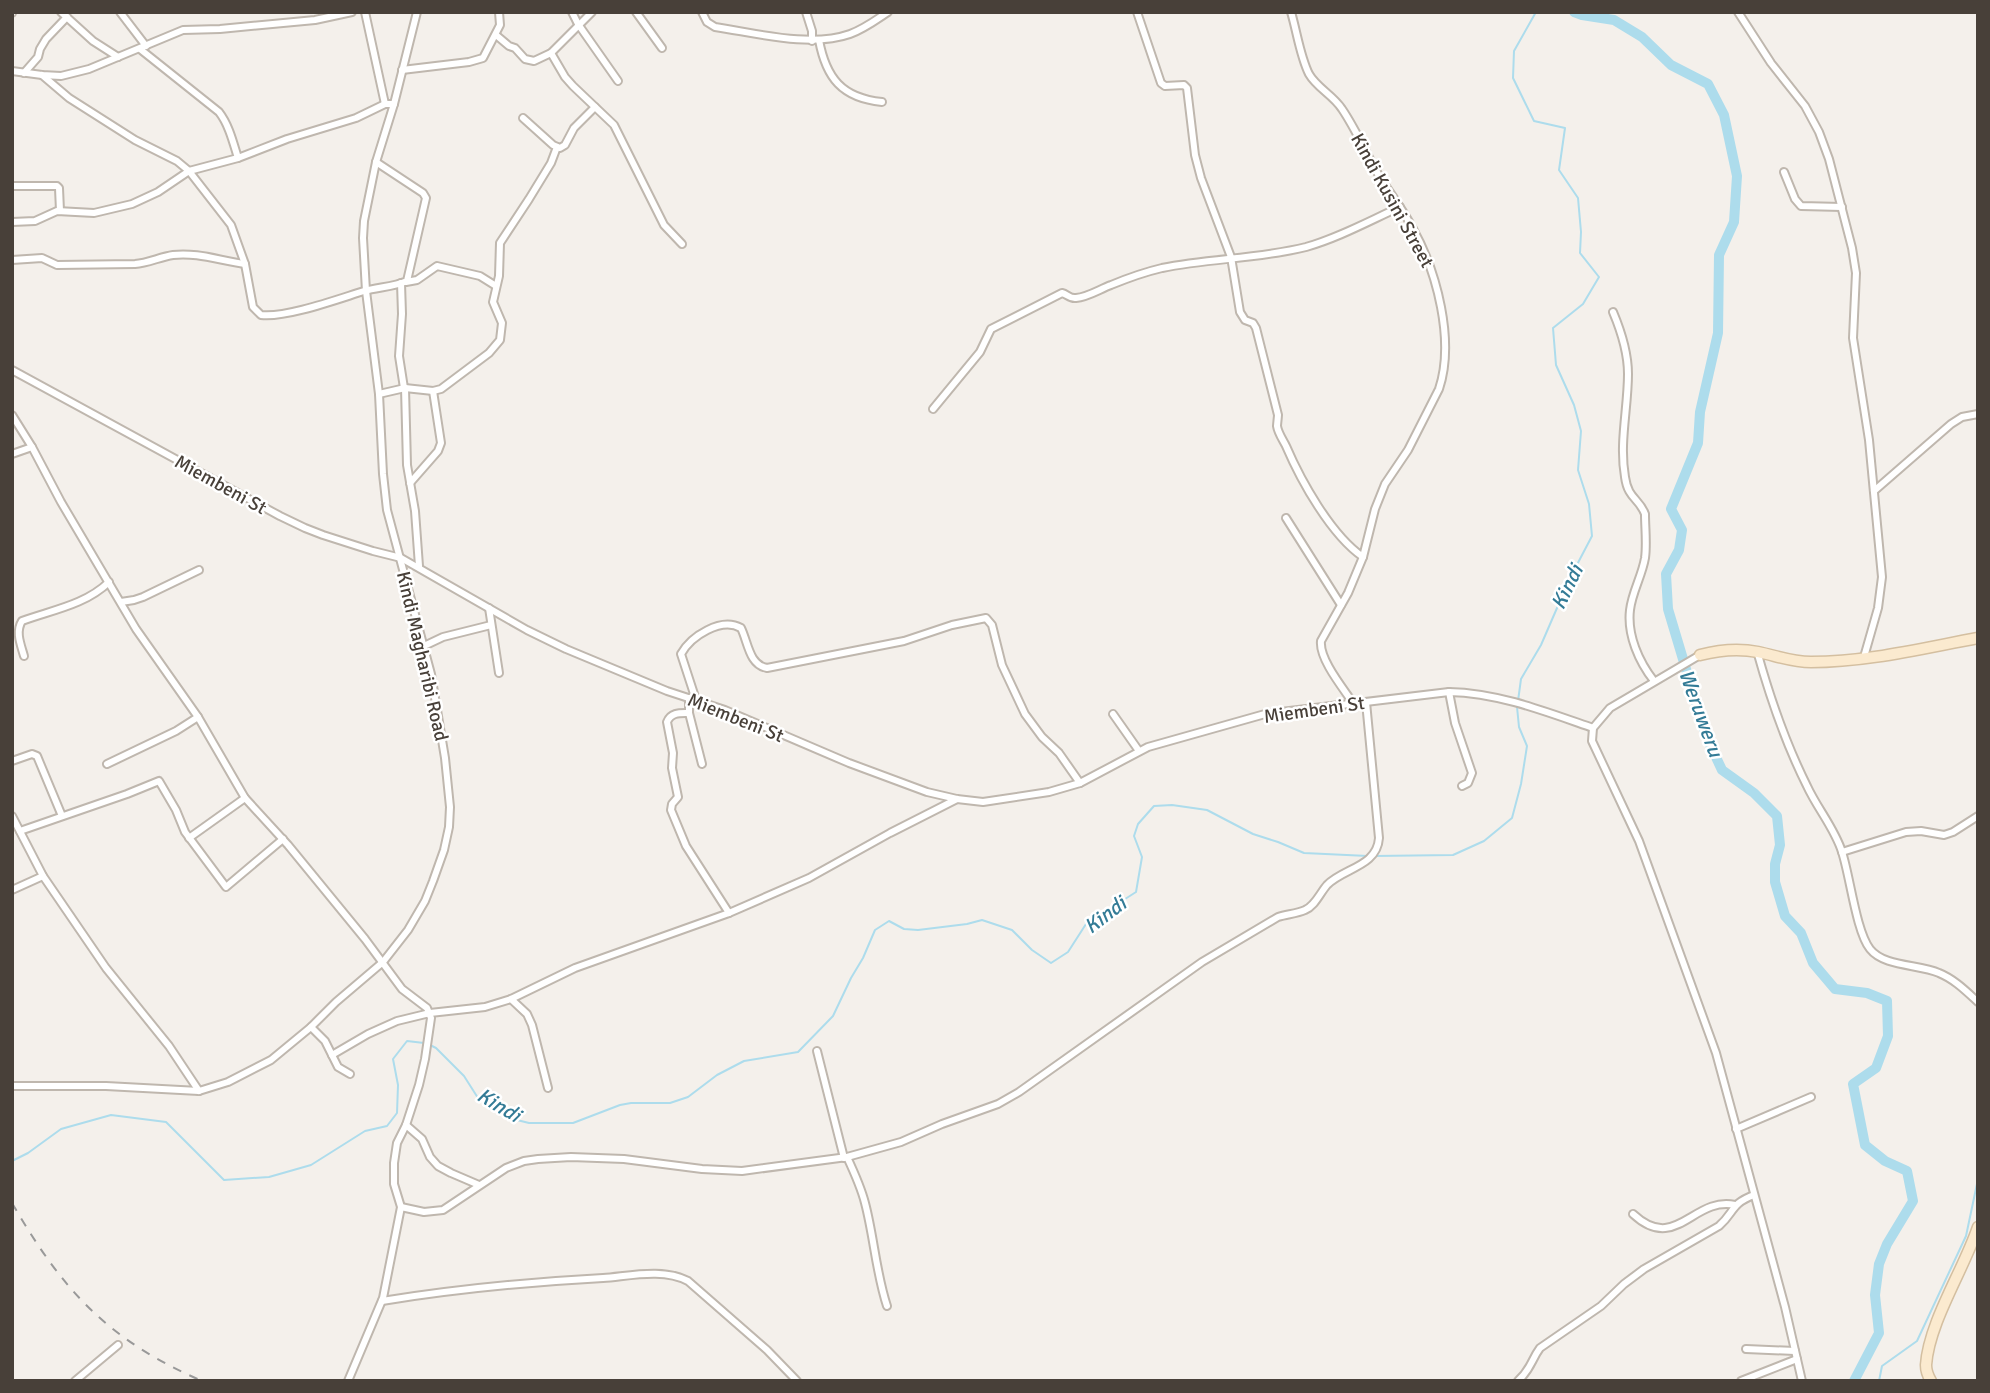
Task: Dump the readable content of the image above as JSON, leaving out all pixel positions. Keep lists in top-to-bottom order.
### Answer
{
  "streets": {
    "street": ["Kindi Kusini Street", "Miembeni St", "Kindi Magharibi Road"]
  },
  "crossings": [
    ["Kindi Kusini Street", "Miembeni St"],
    ["Miembeni St", "Kindi Magharibi Road"]
  ],
  "water": ["Kindi", "Weruweru"]
}
